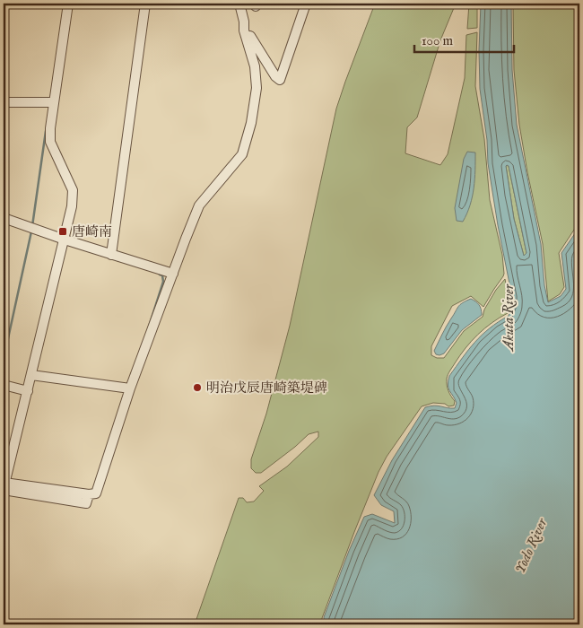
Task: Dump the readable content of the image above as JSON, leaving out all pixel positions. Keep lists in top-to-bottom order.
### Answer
{
  "water": ["Akuta River", "Yodo River"],
  "places": {
    "transit": ["唐崎南"],
    "other": ["明治戊辰唐崎築堤碑"]
  },
  "scale_bar": "100 m"
}
